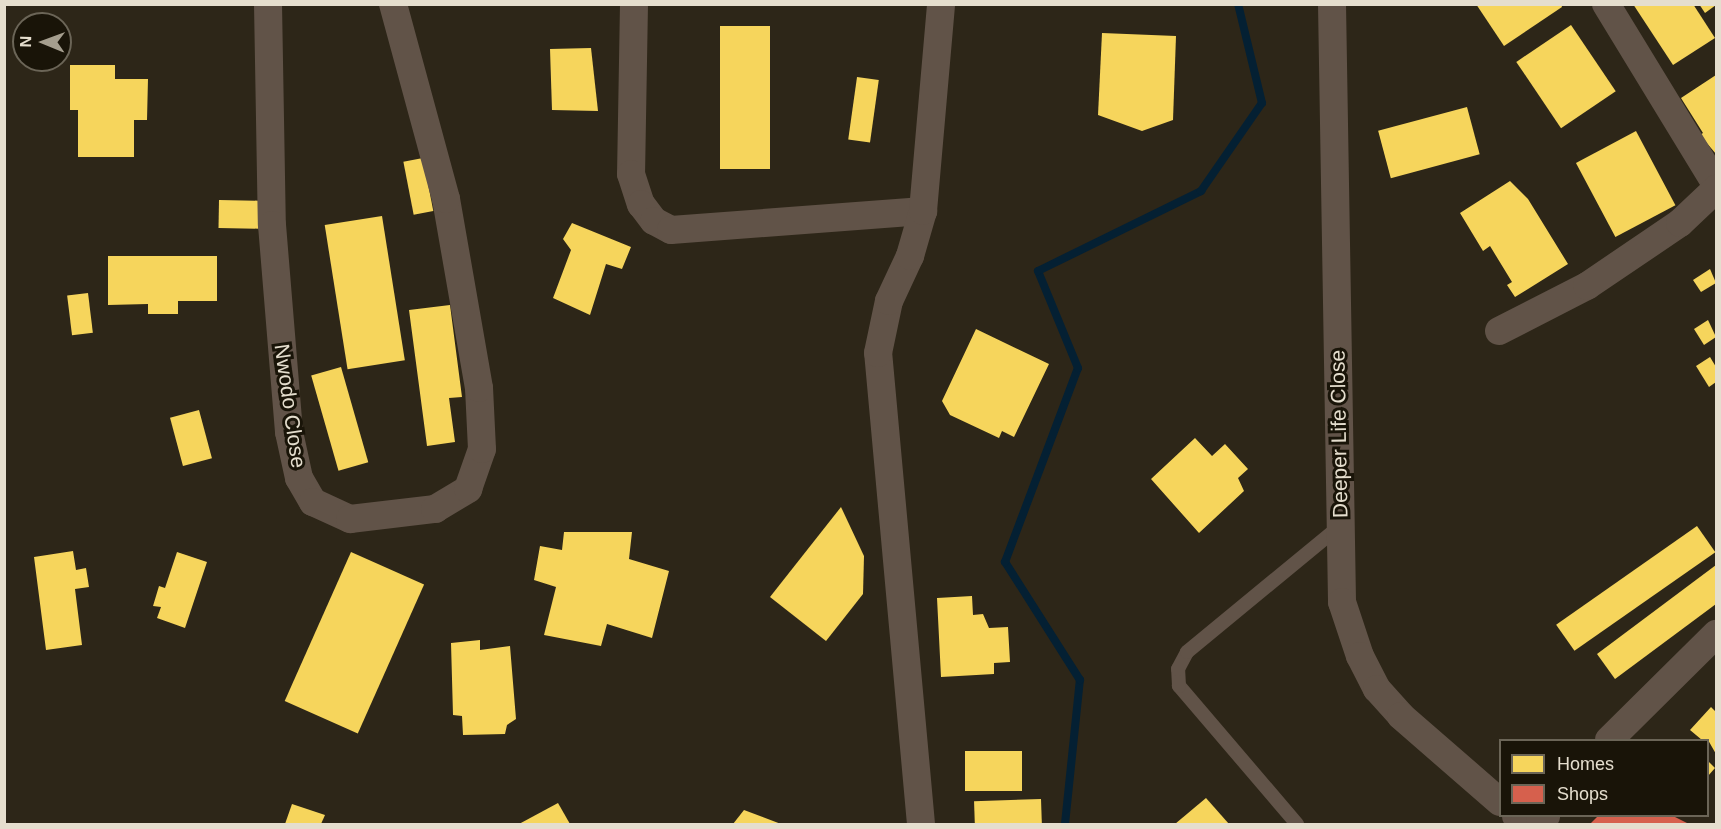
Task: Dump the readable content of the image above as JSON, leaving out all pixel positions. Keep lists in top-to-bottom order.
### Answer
{
  "streets": {
    "street": ["Nwodo Close", "Deeper Life Close"]
  },
  "legend": ["Homes", "Shops"],
  "north": "left"
}
